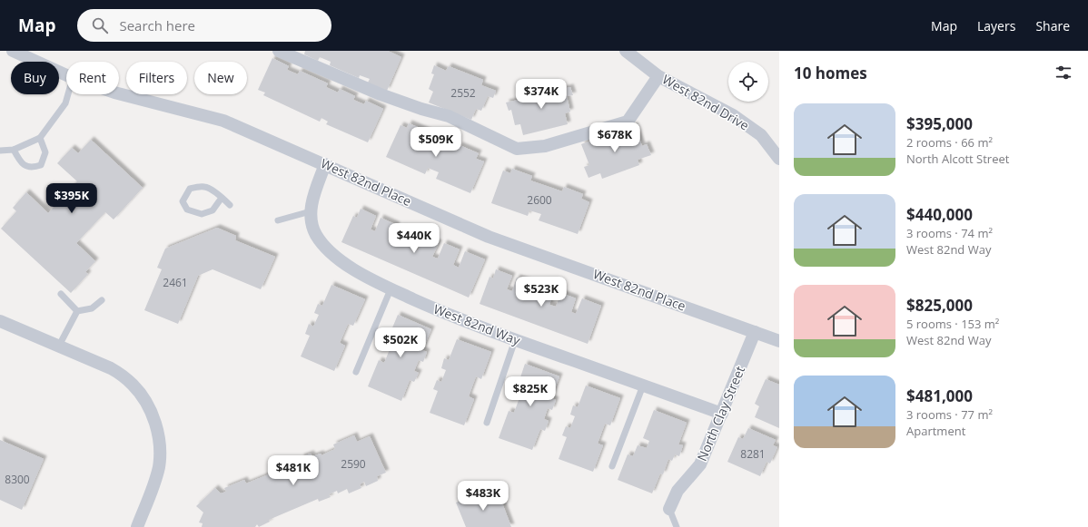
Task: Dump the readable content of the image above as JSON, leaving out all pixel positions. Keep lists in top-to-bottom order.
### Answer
{
  "streets": {
    "street": [
      "West 82nd Drive",
      "West 82nd Place",
      "West 82nd Way",
      "North Clay Street"
    ]
  },
  "crossings": [
    ["West 82nd Place", "West 82nd Way"],
    ["West 82nd Place", "North Clay Street"],
    ["West 82nd Way", "North Clay Street"]
  ],
  "house_numbers": [
    "2552",
    "2600",
    "2461",
    "8281",
    "2590",
    "8300"
  ],
  "page": {
    "header": "Map",
    "search": "Search here",
    "nav": ["Map", "Layers", "Share"],
    "heading": "10 homes",
    "chip": [
      "Buy",
      "Rent",
      "Filters",
      "New"
    ],
    "price": [
      "$374K",
      "$678K",
      "$509K",
      "$395K",
      "$440K",
      "$523K",
      "$502K",
      "$825K",
      "$481K",
      "$483K"
    ],
    "list": [
      {
        "name": "$395,000",
        "note": "2 rooms · 66 m² · North Alcott Street"
      },
      {
        "name": "$440,000",
        "note": "3 rooms · 74 m² · West 82nd Way"
      },
      {
        "name": "$825,000",
        "note": "5 rooms · 153 m² · West 82nd Way"
      },
      {
        "name": "$481,000",
        "note": "3 rooms · 77 m² · Apartment"
      }
    ]
  }
}
